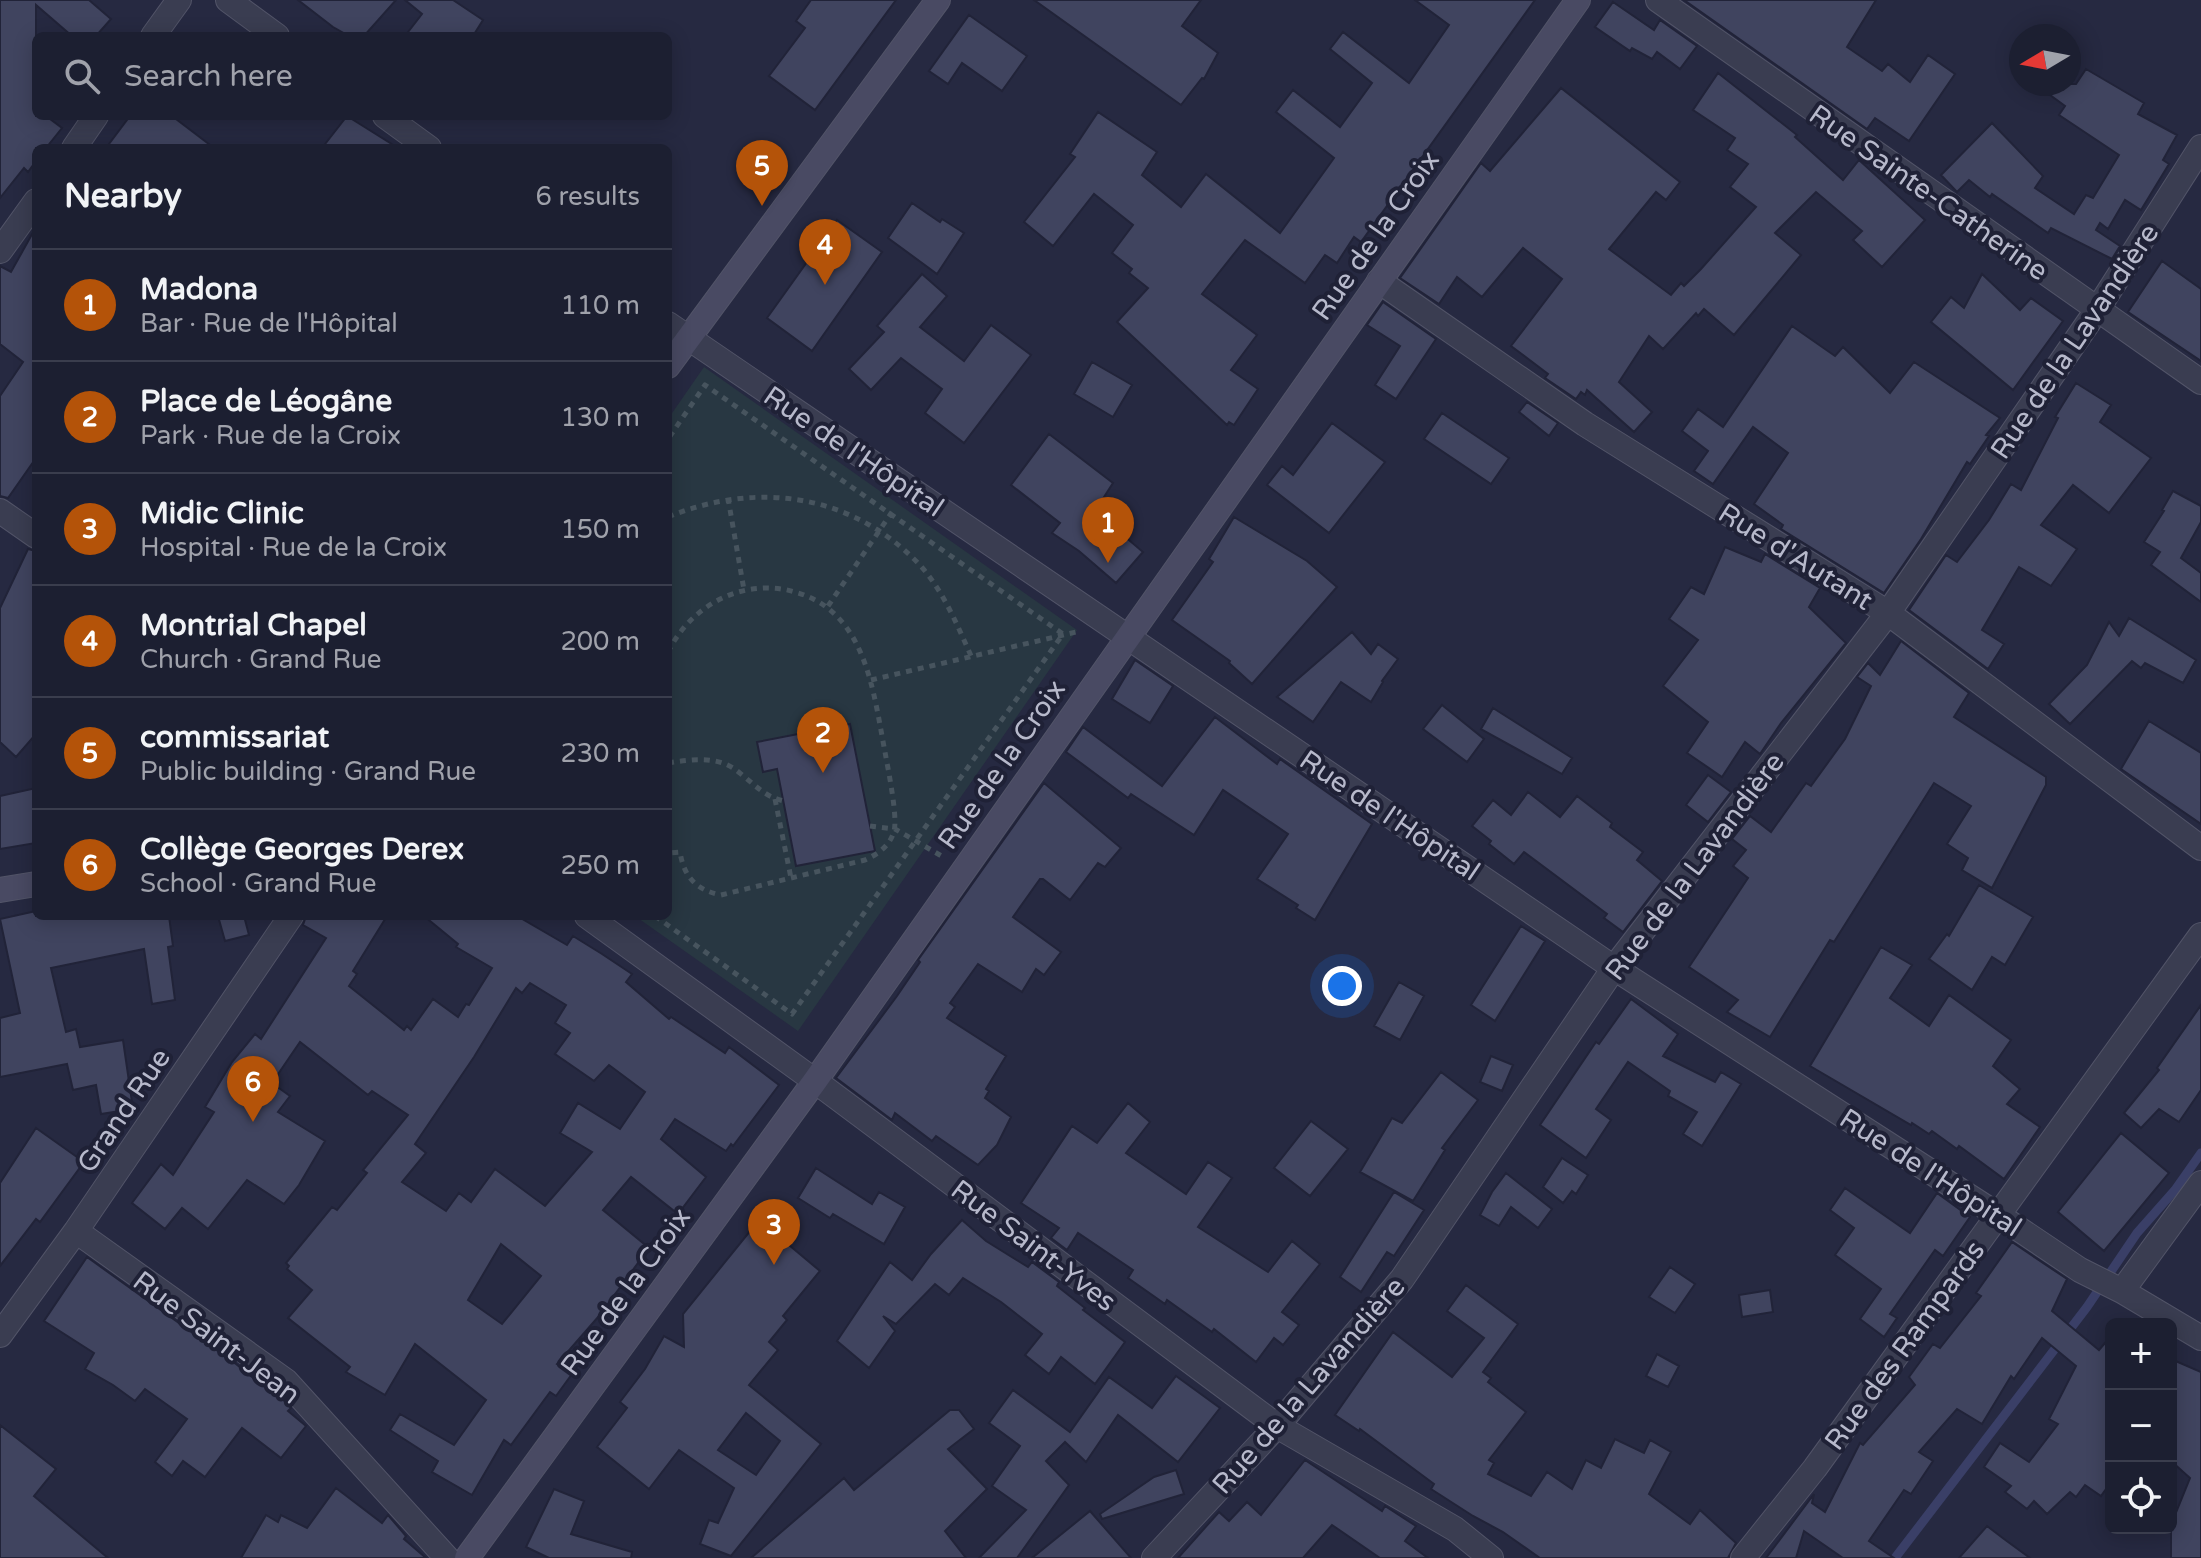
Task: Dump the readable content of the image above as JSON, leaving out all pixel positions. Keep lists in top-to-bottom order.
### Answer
{
  "streets": {
    "street": [
      "Rue Sainte-Catherine",
      "Rue de la Croix",
      "Rue de la Lavandière",
      "Rue de l'Hôpital",
      "Rue d'Autant",
      "Grand Rue",
      "Rue Saint-Yves",
      "Rue Saint-Jean",
      "Rue des Rampards"
    ]
  },
  "crossings": [
    ["Rue Sainte-Catherine", "Rue de la Lavandière"],
    ["Rue de la Croix", "Rue de l'Hôpital"],
    ["Rue de la Croix", "Rue d'Autant"],
    ["Rue de la Croix", "Rue Saint-Yves"],
    ["Rue de la Lavandière", "Rue de l'Hôpital"],
    ["Rue de la Lavandière", "Rue d'Autant"],
    ["Rue de la Lavandière", "Rue Saint-Yves"],
    ["Rue de l'Hôpital", "Rue des Rampards"],
    ["Grand Rue", "Rue Saint-Jean"]
  ],
  "north": "left",
  "page": {
    "search": "Search here",
    "pins": [
      "5",
      "4",
      "1",
      "2",
      "6",
      "3"
    ],
    "heading": ["Nearby", "6 results"],
    "list": [
      {
        "mark": "1",
        "name": "Madona",
        "note": "Bar · Rue de l'Hôpital",
        "value": "110 m"
      },
      {
        "mark": "2",
        "name": "Place de Léogâne",
        "note": "Park · Rue de la Croix",
        "value": "130 m"
      },
      {
        "mark": "3",
        "name": "Midic Clinic",
        "note": "Hospital · Rue de la Croix",
        "value": "150 m"
      },
      {
        "mark": "4",
        "name": "Montrial Chapel",
        "note": "Church · Grand Rue",
        "value": "200 m"
      },
      {
        "mark": "5",
        "name": "commissariat",
        "note": "Public building · Grand Rue",
        "value": "230 m"
      },
      {
        "mark": "6",
        "name": "Collège Georges Derex",
        "note": "School · Grand Rue",
        "value": "250 m"
      }
    ],
    "map_buttons": ["+", "−"]
  }
}
